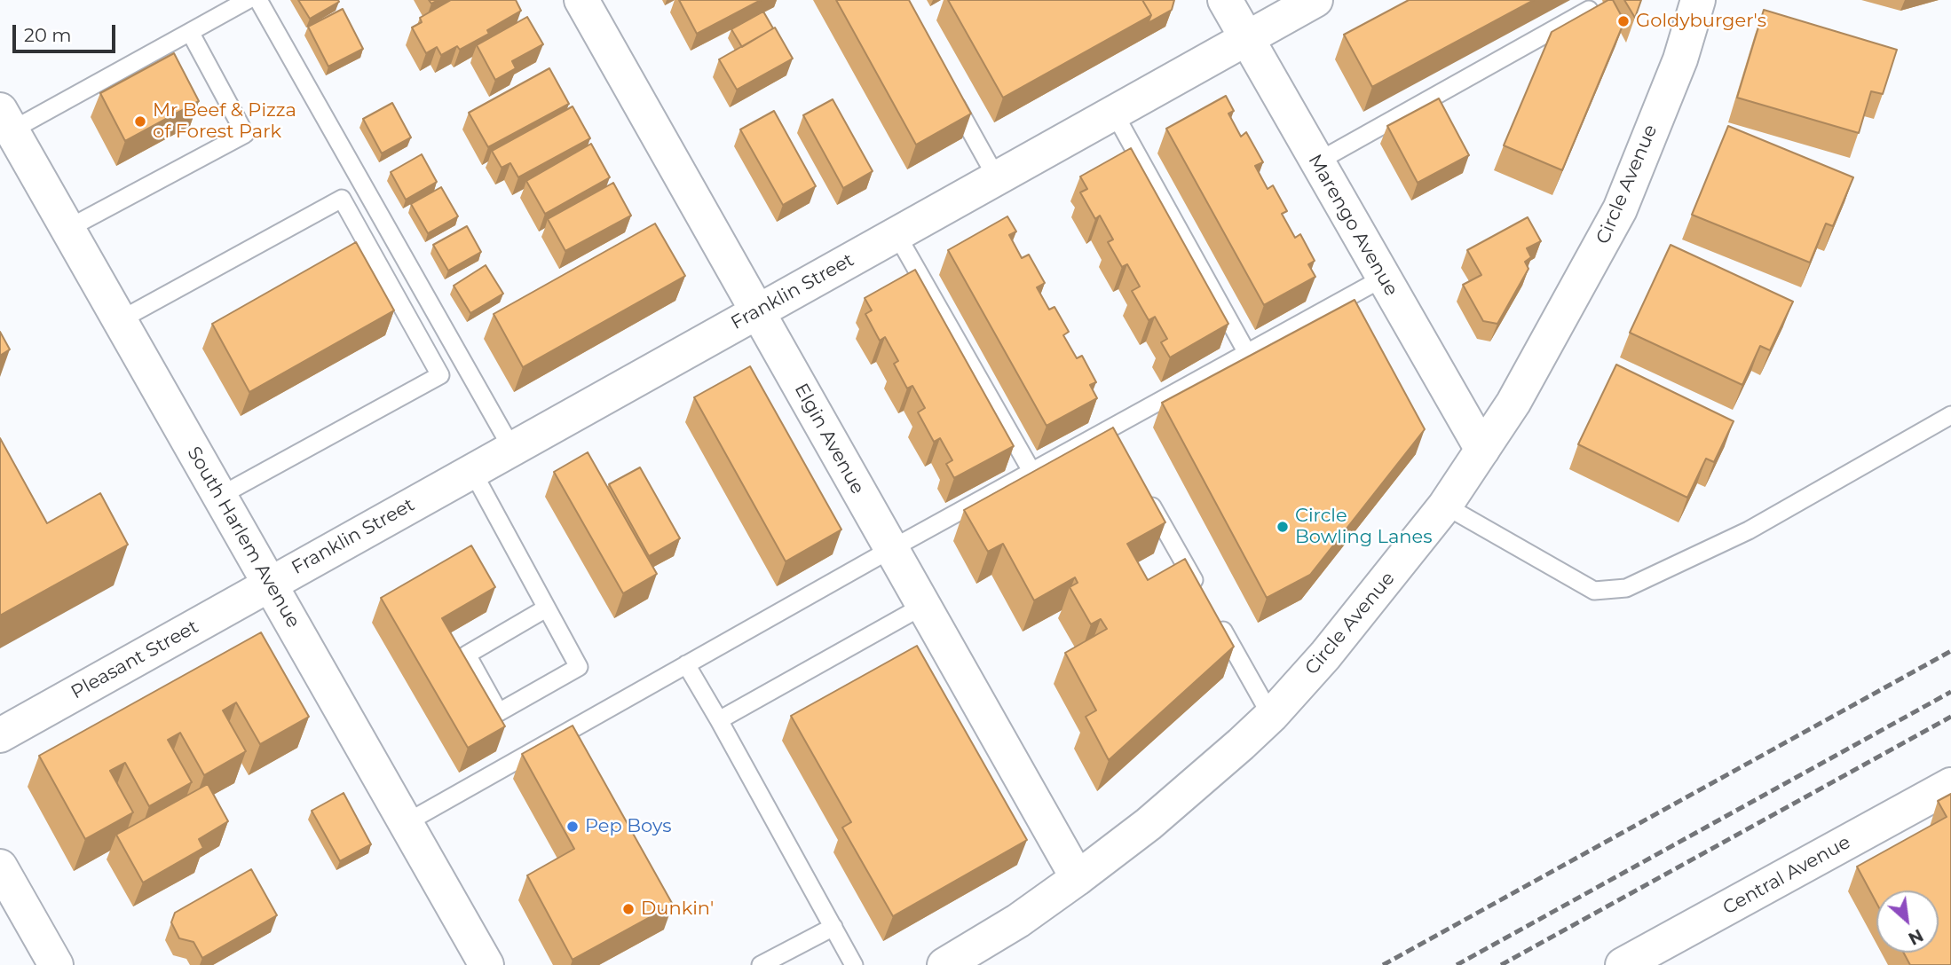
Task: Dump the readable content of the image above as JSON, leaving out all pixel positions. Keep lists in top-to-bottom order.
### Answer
{
  "streets": {
    "street": [
      "Circle Avenue",
      "Marengo Avenue",
      "Franklin Street",
      "Elgin Avenue",
      "South Harlem Avenue",
      "Pleasant Street",
      "Central Avenue"
    ]
  },
  "crossings": [
    ["Circle Avenue", "Marengo Avenue"],
    ["Circle Avenue", "Elgin Avenue"],
    ["Marengo Avenue", "Franklin Street"],
    ["Franklin Street", "Elgin Avenue"],
    ["Franklin Street", "South Harlem Avenue"],
    ["Franklin Street", "Pleasant Street"],
    ["South Harlem Avenue", "Pleasant Street"]
  ],
  "places": [
    "Goldyburger's",
    "Mr Beef & Pizza of Forest Park",
    "Circle Bowling Lanes",
    "Pep Boys",
    "Dunkin'"
  ],
  "scale_bar": "20 m",
  "north": "bottom right"
}
